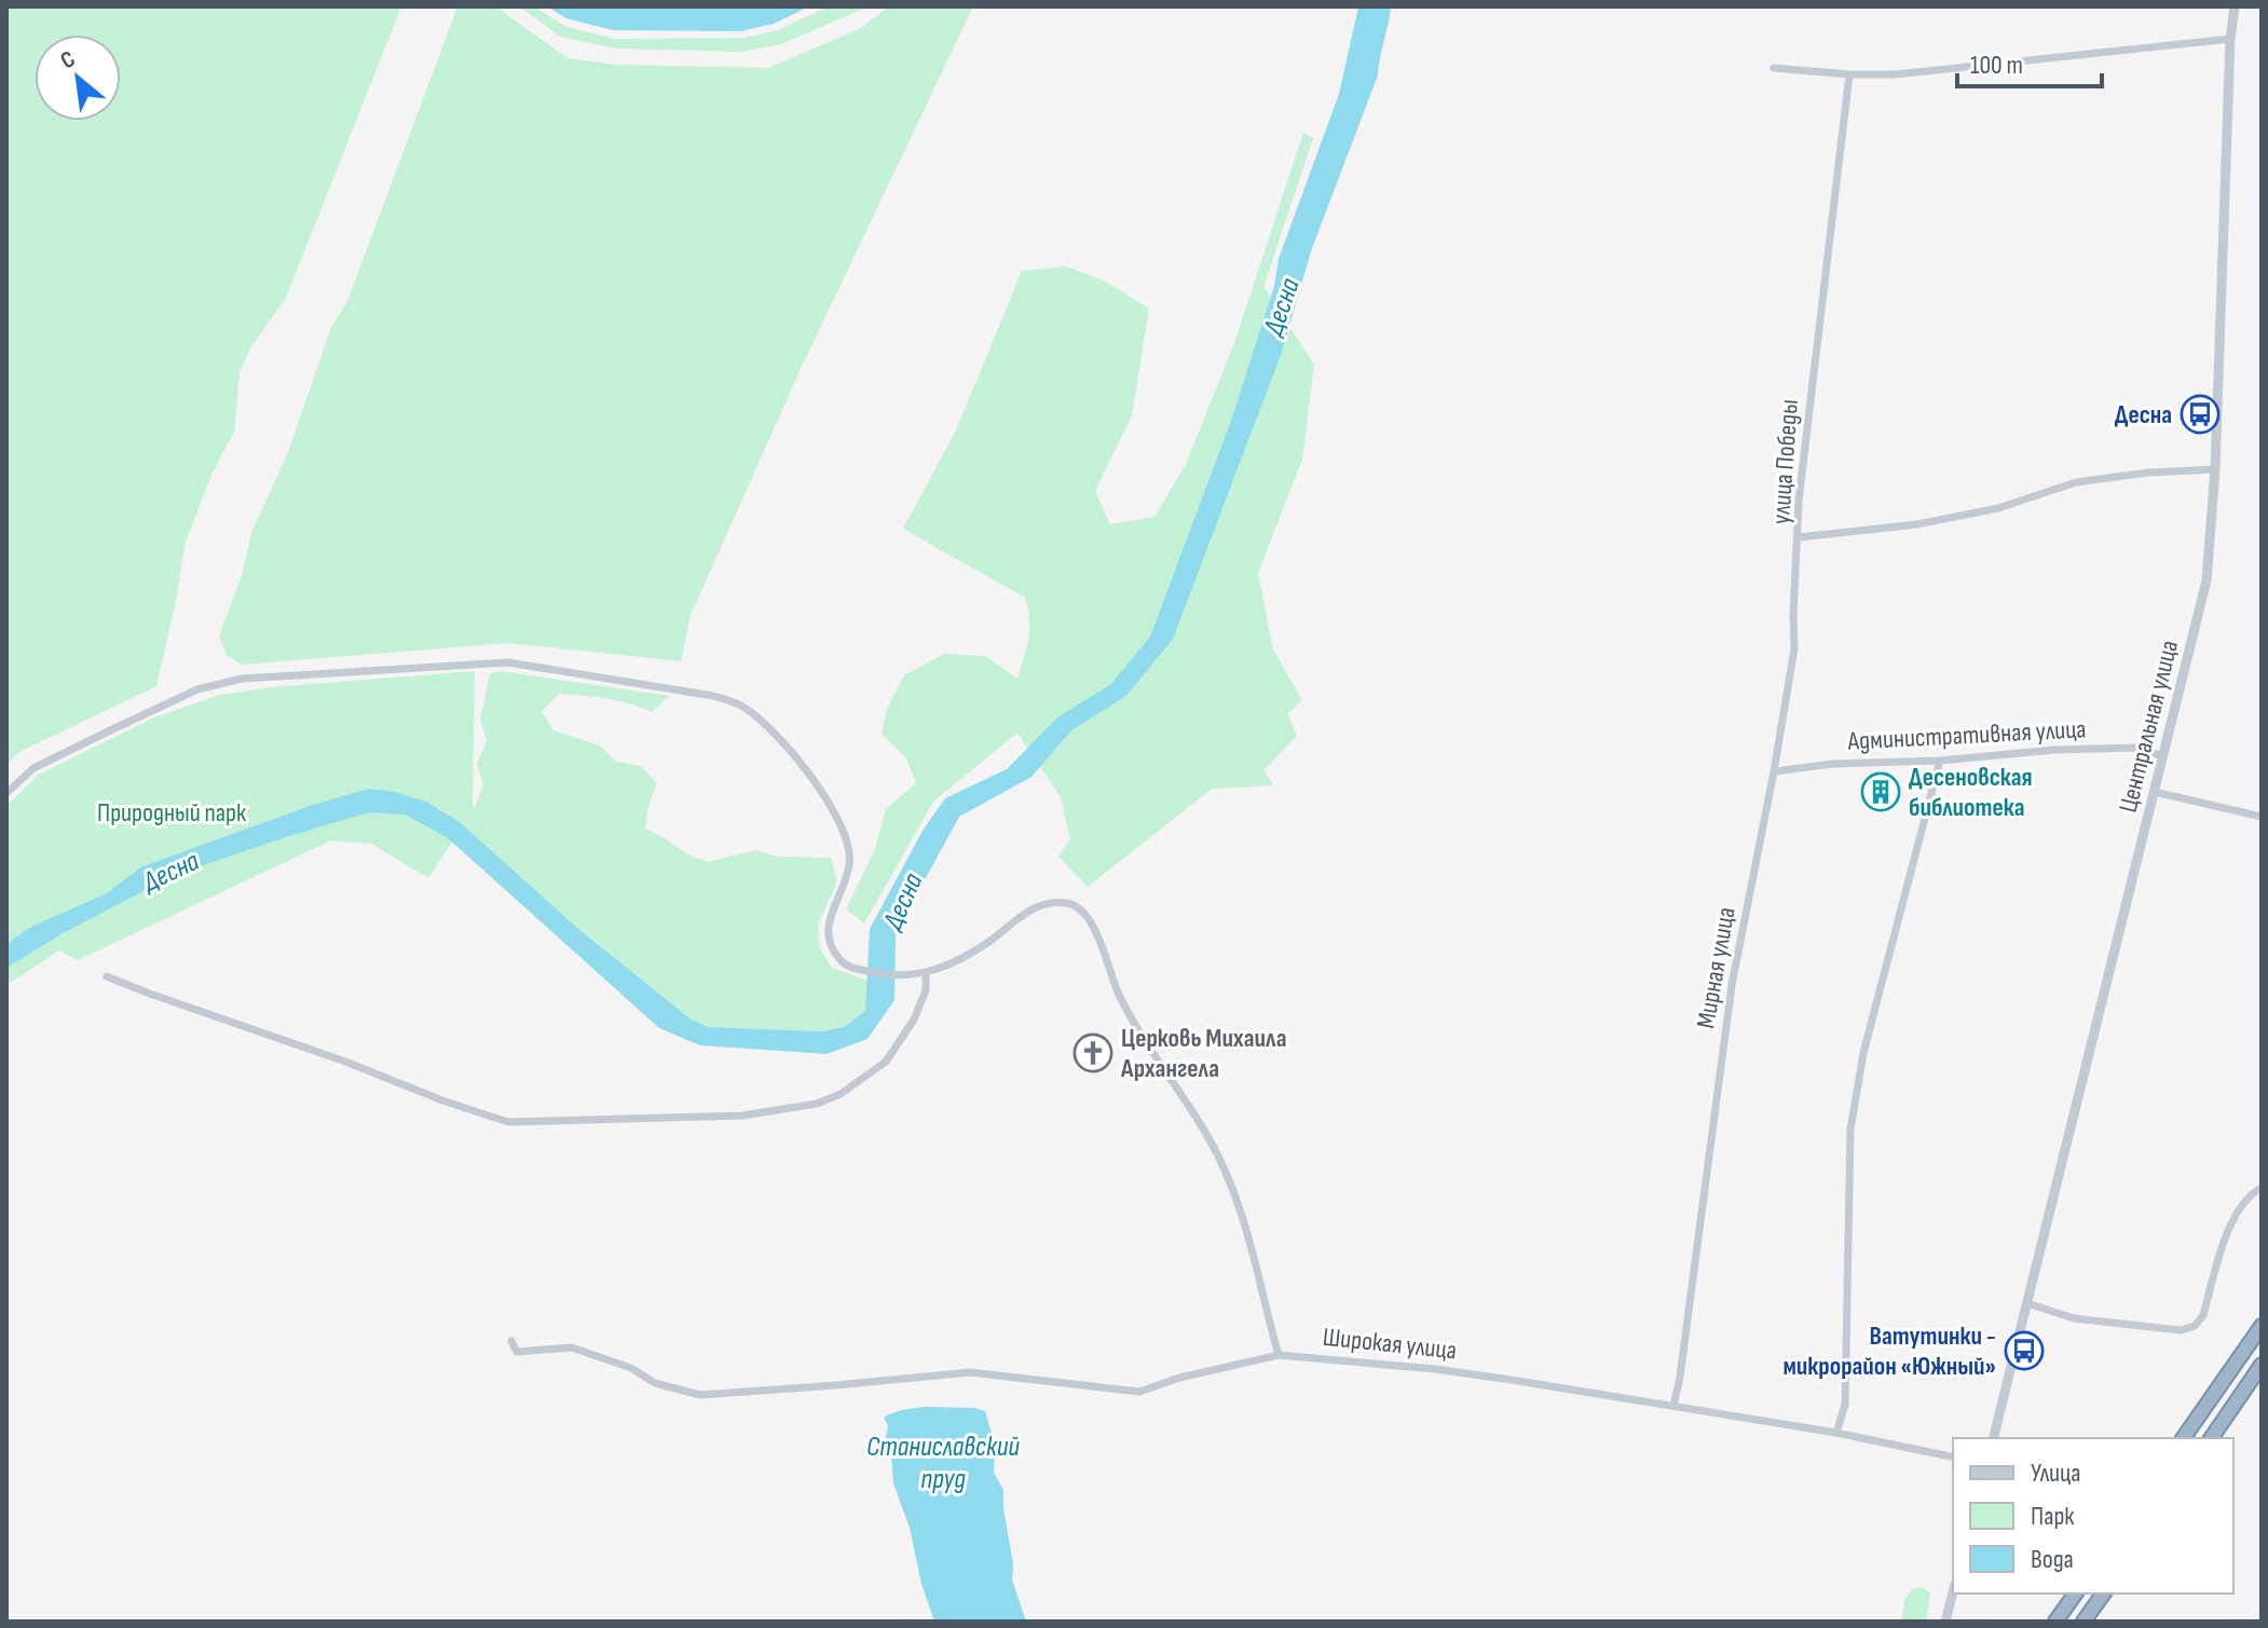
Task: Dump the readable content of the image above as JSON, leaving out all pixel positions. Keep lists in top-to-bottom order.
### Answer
{
  "streets": {
    "street": [
      "улица Победы",
      "Центральная улица",
      "Административная улица",
      "Мирная улица",
      "Широкая улица"
    ]
  },
  "crossings": [
    ["улица Победы", "Центральная улица"],
    ["улица Победы", "Мирная улица"],
    ["Центральная улица", "Административная улица"],
    ["Административная улица", "Мирная улица"],
    ["Мирная улица", "Широкая улица"]
  ],
  "water": ["Десна", "Станиславский пруд"],
  "parks": ["Природный парк"],
  "places": {
    "bus stop": ["Десна", "Ватутинки - микрорайон «Южный»"],
    "building": ["Десеновская библиотека"],
    "church": ["Церковь Михаила Архангела"]
  },
  "legend": ["Улица", "Парк", "Вода"],
  "scale_bar": "100 m",
  "north": "top left"
}
